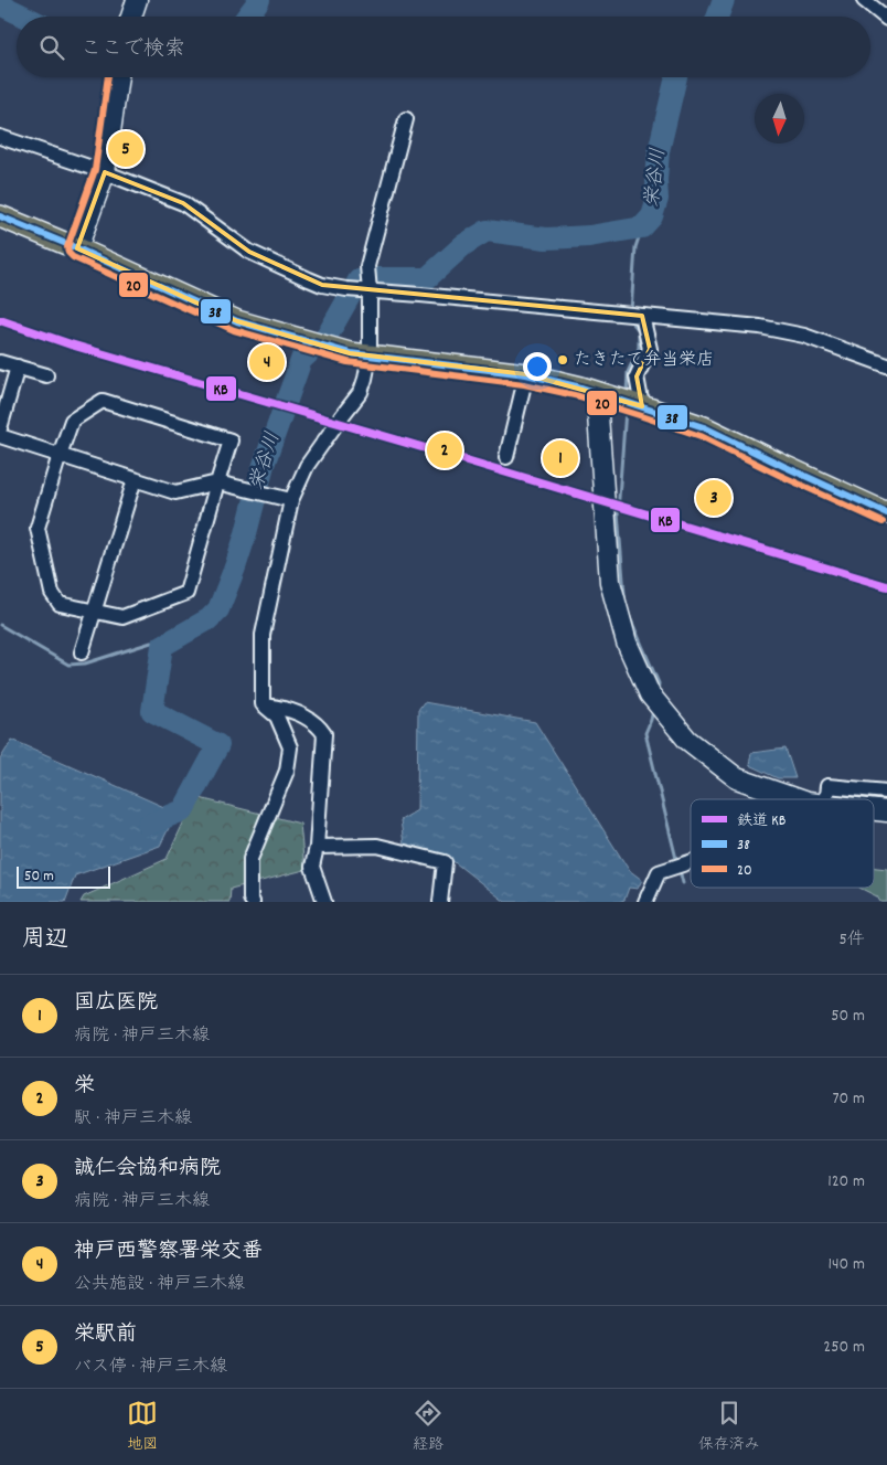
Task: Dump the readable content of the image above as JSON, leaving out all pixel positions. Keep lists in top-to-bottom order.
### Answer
{
  "water": ["栄谷川"],
  "places": ["たきたて弁当栄店"],
  "lines": ["transit line 20", "transit line 38", "rail line KB"],
  "legend": ["鉄道 KB", "38", "20"],
  "scale_bar": "50 m",
  "north": "bottom",
  "page": {
    "search": "ここで検索",
    "pins": [
      "5",
      "4",
      "2",
      "1",
      "3"
    ],
    "scale": "50 m",
    "heading": ["周辺", "5件"],
    "list": [
      {
        "mark": "1",
        "name": "国広医院",
        "note": "病院 · 神戸三木線",
        "value": "50 m"
      },
      {
        "mark": "2",
        "name": "栄",
        "note": "駅 · 神戸三木線",
        "value": "70 m"
      },
      {
        "mark": "3",
        "name": "誠仁会協和病院",
        "note": "病院 · 神戸三木線",
        "value": "120 m"
      },
      {
        "mark": "4",
        "name": "神戸西警察署栄交番",
        "note": "公共施設 · 神戸三木線",
        "value": "140 m"
      },
      {
        "mark": "5",
        "name": "栄駅前",
        "note": "バス停 · 神戸三木線",
        "value": "250 m"
      }
    ],
    "nav": ["地図", "経路", "保存済み"]
  }
}
